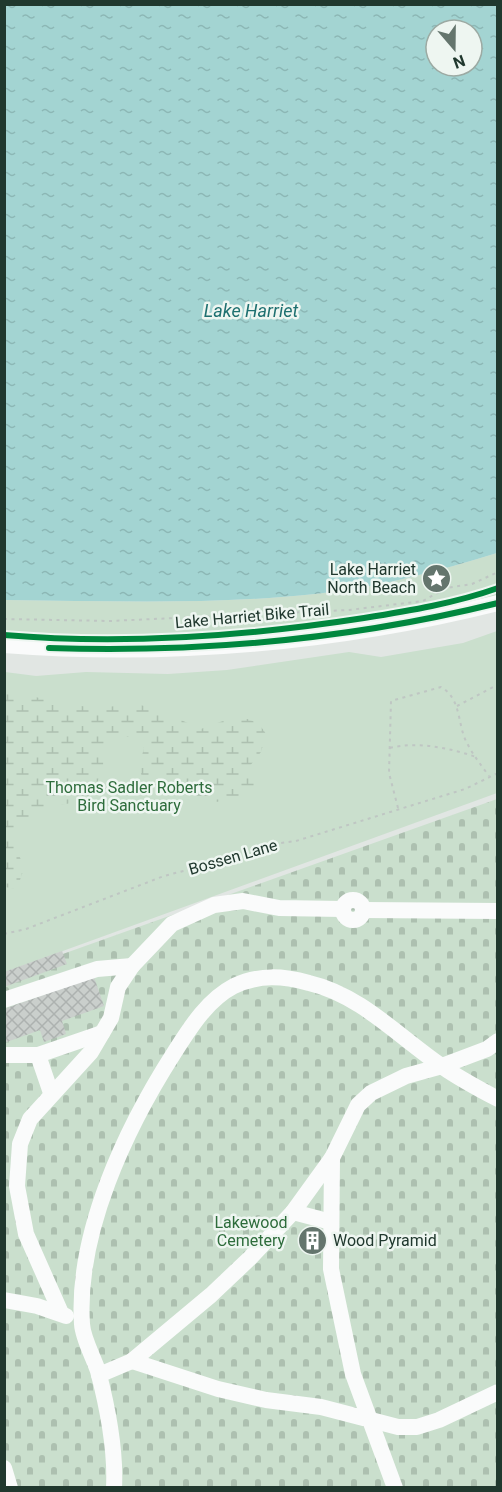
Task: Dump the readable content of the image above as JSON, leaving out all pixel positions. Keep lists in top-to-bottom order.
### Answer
{
  "streets": {
    "path": ["Bossen Lane"],
    "cycle path": ["Lake Harriet Bike Trail"]
  },
  "water": ["Lake Harriet"],
  "parks": ["Thomas Sadler Roberts Bird Sanctuary", "Lakewood Cemetery"],
  "places": {
    "place": ["Lake Harriet North Beach"],
    "building": ["Wood Pyramid"]
  },
  "north": "bottom"
}
